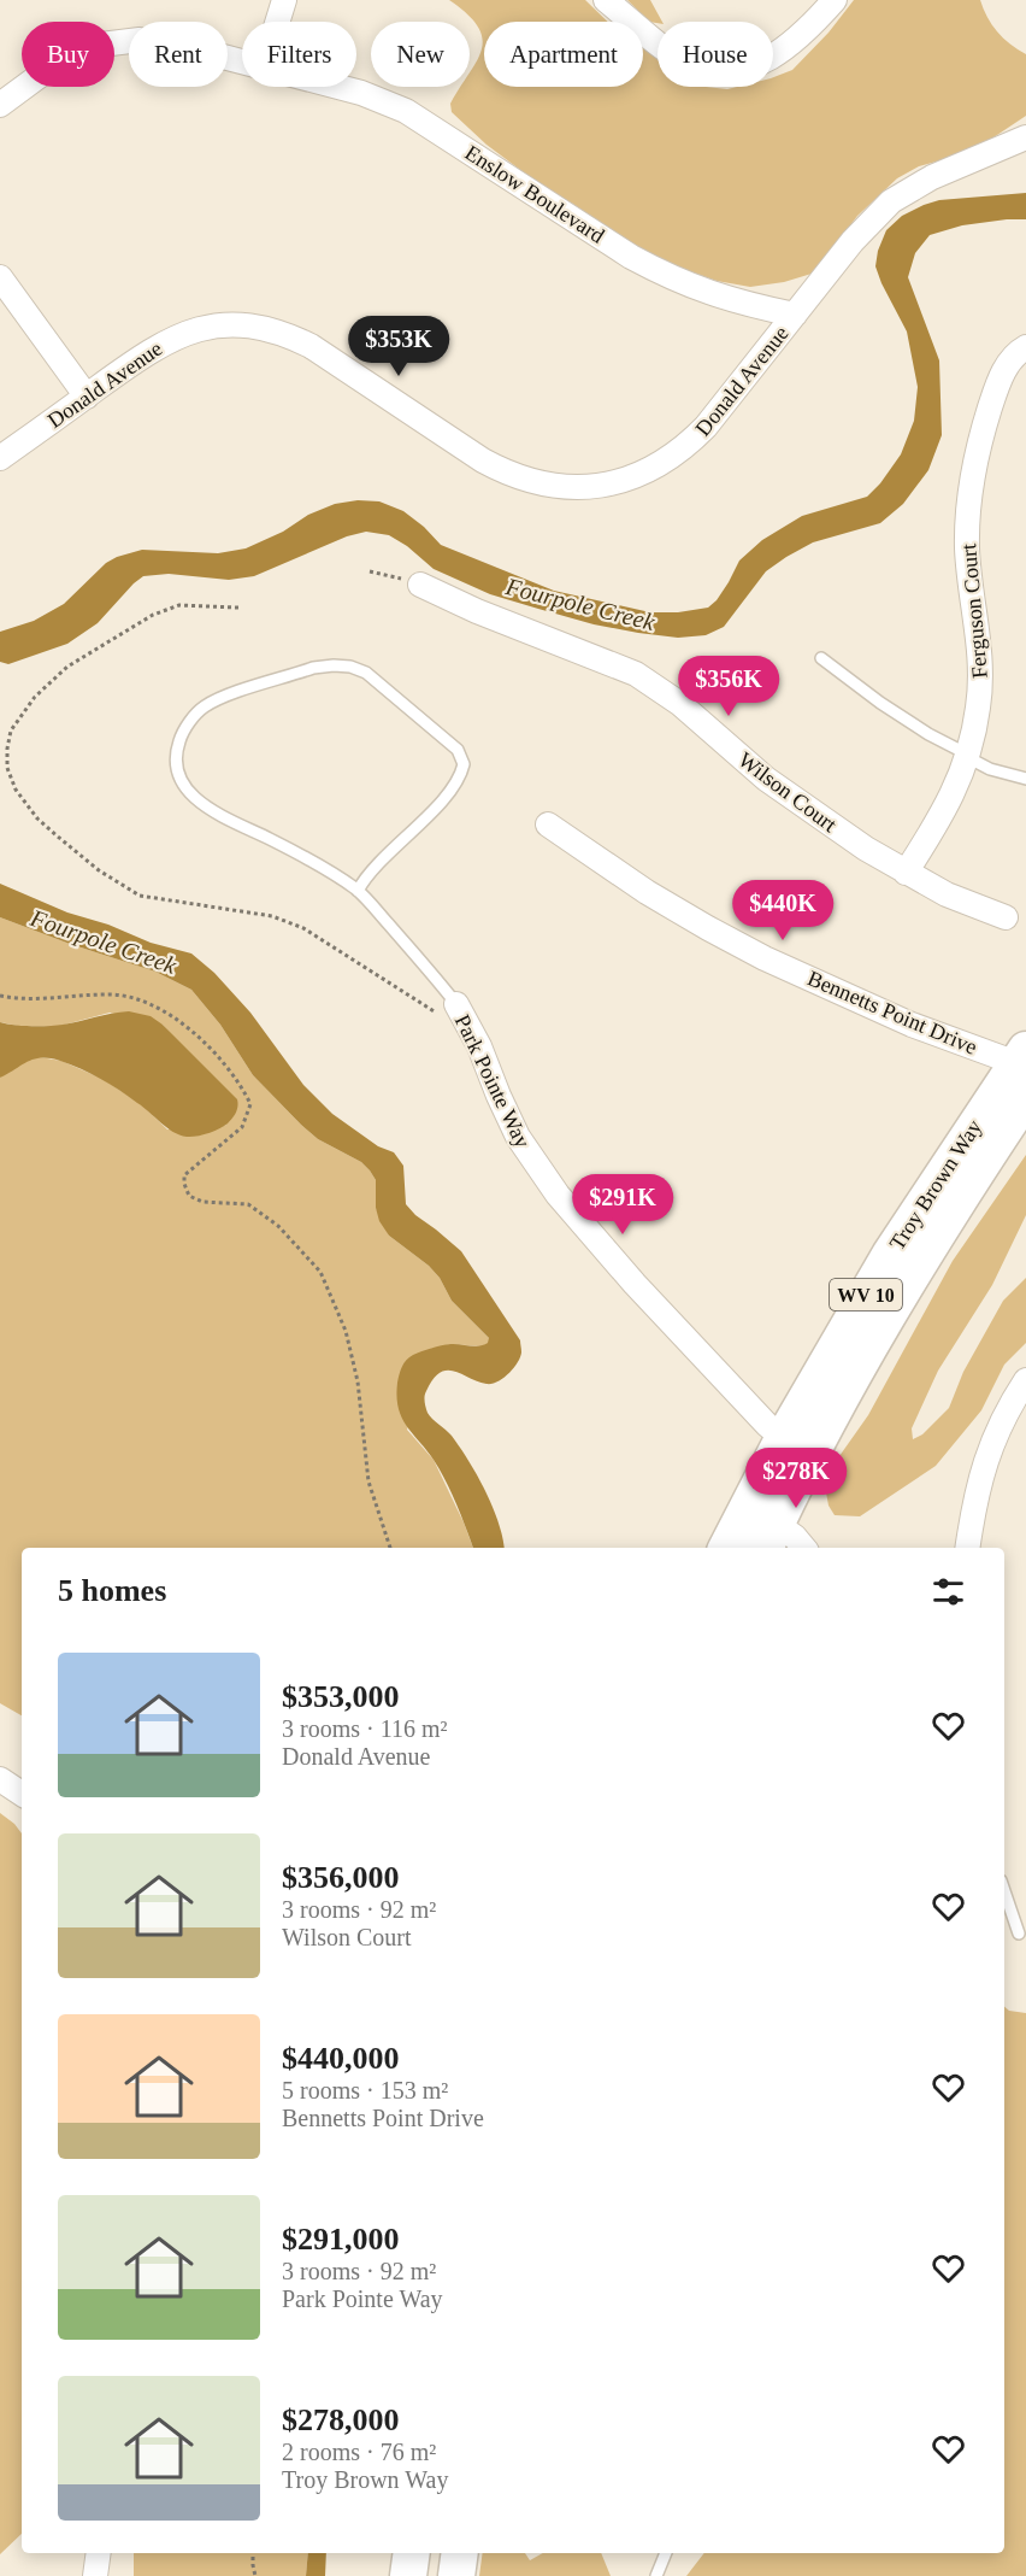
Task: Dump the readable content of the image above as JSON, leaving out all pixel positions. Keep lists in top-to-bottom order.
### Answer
{
  "streets": {
    "main road": ["Troy Brown Way", "WV 10"],
    "street": [
      "Enslow Boulevard",
      "Donald Avenue",
      "Ferguson Court",
      "Wilson Court",
      "Bennetts Point Drive",
      "Park Pointe Way"
    ]
  },
  "crossings": [
    ["Enslow Boulevard", "Donald Avenue"],
    ["Ferguson Court", "Wilson Court"],
    ["Bennetts Point Drive", "Troy Brown Way"],
    ["Park Pointe Way", "Troy Brown Way"]
  ],
  "water": ["Fourpole Creek"],
  "page": {
    "chip": [
      "Buy",
      "Rent",
      "Filters",
      "New",
      "Apartment",
      "House"
    ],
    "price": [
      "$353K",
      "$356K",
      "$440K",
      "$291K",
      "$278K"
    ],
    "heading": "5 homes",
    "list": [
      {
        "name": "$353,000",
        "note": "3 rooms · 116 m² · Donald Avenue"
      },
      {
        "name": "$356,000",
        "note": "3 rooms · 92 m² · Wilson Court"
      },
      {
        "name": "$440,000",
        "note": "5 rooms · 153 m² · Bennetts Point Drive"
      },
      {
        "name": "$291,000",
        "note": "3 rooms · 92 m² · Park Pointe Way"
      },
      {
        "name": "$278,000",
        "note": "2 rooms · 76 m² · Troy Brown Way"
      }
    ]
  }
}
